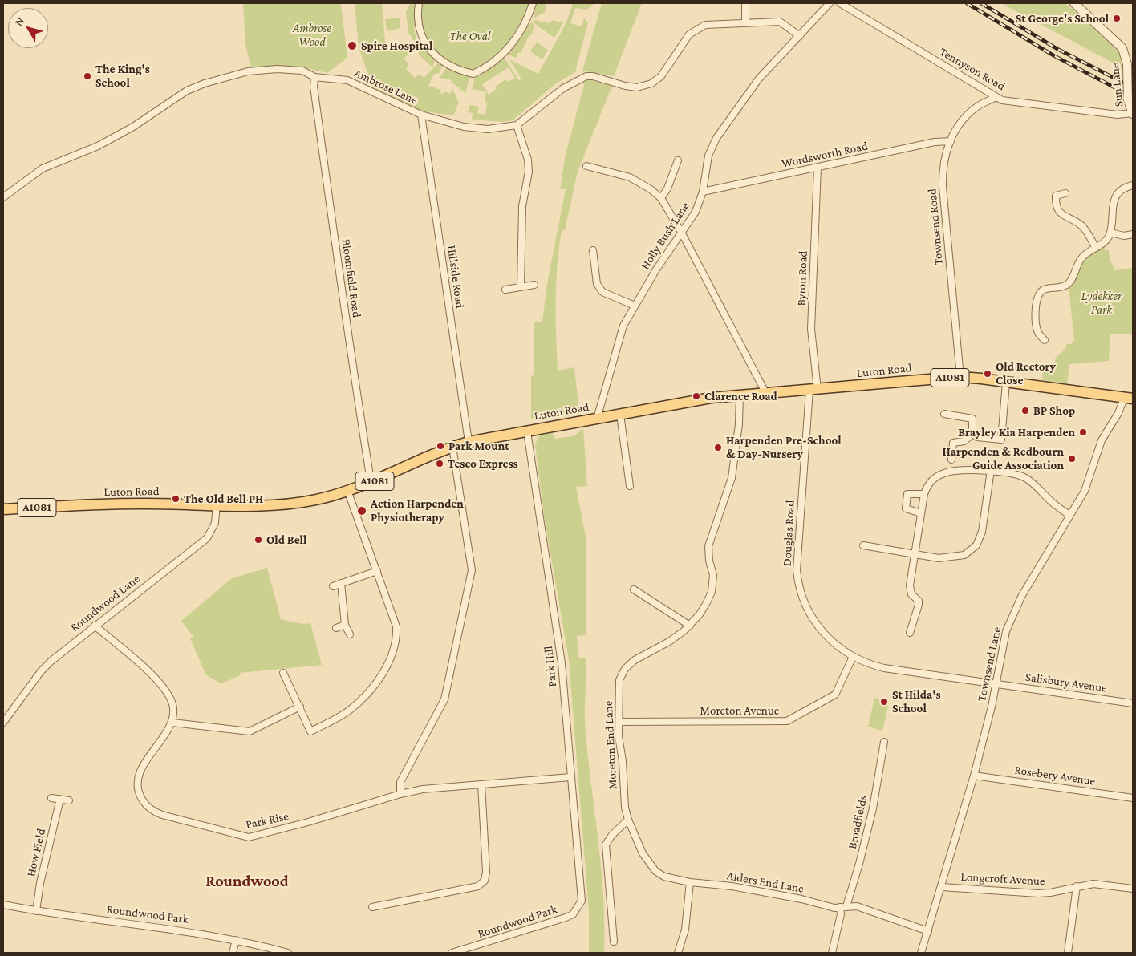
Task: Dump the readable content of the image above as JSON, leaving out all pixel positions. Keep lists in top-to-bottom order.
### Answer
{
  "streets": {
    "main road": ["Luton Road", "A1081"],
    "street": [
      "Tennyson Road",
      "Sun Lane",
      "Ambrose Lane",
      "Wordsworth Road",
      "Townsend Road",
      "Holly Bush Lane",
      "Hillside Road",
      "Bloomfield Road",
      "Byron Road",
      "Douglas Road",
      "Roundwood Lane",
      "Townsend Lane",
      "Park Hill",
      "Salisbury Avenue",
      "Moreton Avenue",
      "Moreton End Lane",
      "Rosebery Avenue",
      "Park Rise",
      "Broadfields",
      "How Field",
      "Longcroft Avenue",
      "Alders End Lane",
      "Roundwood Park"
    ]
  },
  "crossings": [
    ["Tennyson Road", "Sun Lane"],
    ["Tennyson Road", "Townsend Road"],
    ["Ambrose Lane", "Hillside Road"],
    ["Ambrose Lane", "Bloomfield Road"],
    ["Wordsworth Road", "Townsend Road"],
    ["Wordsworth Road", "Holly Bush Lane"],
    ["Wordsworth Road", "Byron Road"],
    ["Townsend Road", "Luton Road"],
    ["Holly Bush Lane", "Luton Road"],
    ["Hillside Road", "Luton Road"],
    ["Bloomfield Road", "Luton Road"],
    ["Byron Road", "Luton Road"],
    ["Byron Road", "Douglas Road"],
    ["Luton Road", "Douglas Road"],
    ["Luton Road", "Roundwood Lane"],
    ["Luton Road", "Townsend Lane"],
    ["Luton Road", "Park Hill"],
    ["Luton Road", "Moreton End Lane"],
    ["Douglas Road", "Townsend Lane"],
    ["Douglas Road", "Salisbury Avenue"],
    ["Douglas Road", "Moreton Avenue"],
    ["Townsend Lane", "Salisbury Avenue"],
    ["Townsend Lane", "Rosebery Avenue"],
    ["Townsend Lane", "Longcroft Avenue"],
    ["Townsend Lane", "Alders End Lane"],
    ["Park Hill", "Park Rise"],
    ["Park Hill", "Roundwood Park"],
    ["Moreton Avenue", "Moreton End Lane"],
    ["Moreton End Lane", "Alders End Lane"],
    ["Broadfields", "Alders End Lane"],
    ["How Field", "Roundwood Park"]
  ],
  "districts": ["Roundwood"],
  "parks": ["Ambrose Wood", "The Oval", "Lydekker Park"],
  "places": [
    "St George's School",
    "Spire Hospital",
    "The King's School",
    "Old Rectory Close",
    "Clarence Road",
    "BP Shop",
    "Brayley Kia Harpenden",
    "Park Mount",
    "Harpenden Pre-School & Day-Nursery",
    "Harpenden & Redbourn Guide Association",
    "Tesco Express",
    "The Old Bell PH",
    "Action Harpenden Physiotherapy",
    "Old Bell",
    "St Hilda's School"
  ],
  "north": "top left"
}
